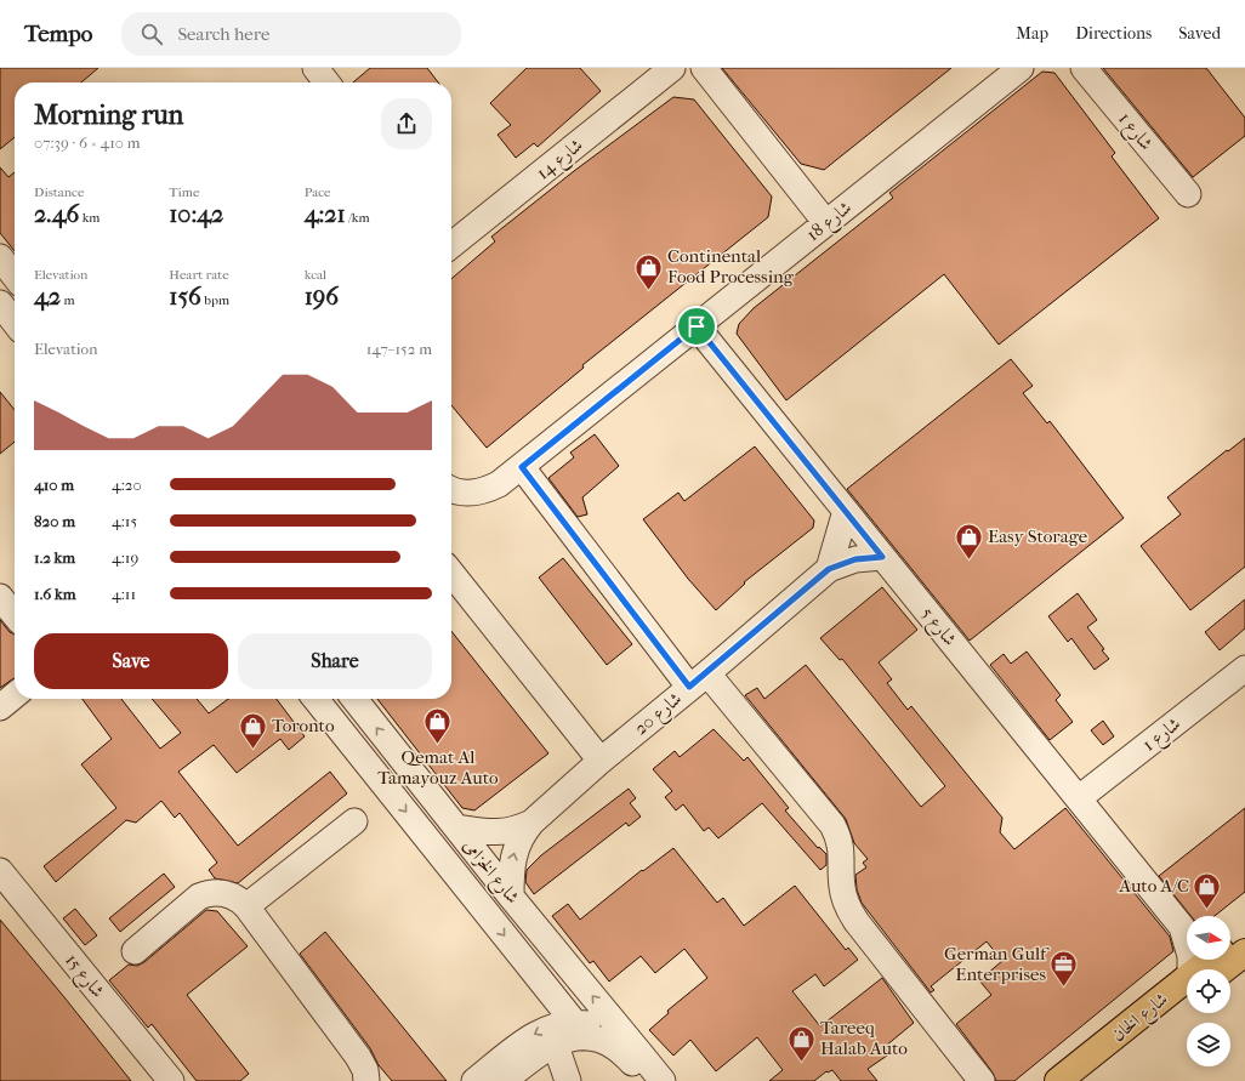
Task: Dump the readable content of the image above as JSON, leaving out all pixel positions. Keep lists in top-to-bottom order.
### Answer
{
  "streets": {
    "main road": ["شارع الخان"],
    "street": [
      "شارع 1",
      "شارع 14",
      "شارع 18",
      "شارع 5",
      "شارع 20",
      "شارع الخزامى",
      "شارع 15"
    ]
  },
  "crossings": [
    ["شارع 1", "شارع 5"],
    ["شارع 18", "شارع 5"],
    ["شارع 5", "شارع 20"],
    ["شارع 20", "شارع الخزامى"]
  ],
  "places": {
    "shop": [
      "Continental Food Processing",
      "Easy Storage",
      "Qemat Al Tamayouz Auto",
      "Toronto",
      "Auto A/C",
      "Tareeq Halab Auto"
    ],
    "office": ["German Gulf Enterprises"]
  },
  "north": "right",
  "page": {
    "header": "Tempo",
    "search": "Search here",
    "nav": ["Map", "Directions", "Saved"],
    "heading": ["Morning run", "07:39 · 6 × 410 m"],
    "stats": [
      ["Distance", "2.46 km"],
      ["Time", "10:42"],
      ["Pace", "4:21 /km"],
      ["Elevation", "42 m"],
      ["Heart rate", "156 bpm"],
      ["kcal", "196"]
    ],
    "chart": ["Elevation", "147–152 m"],
    "list": [
      {
        "name": "410 m",
        "note": "4:20"
      },
      {
        "name": "820 m",
        "note": "4:15"
      },
      {
        "name": "1.2 km",
        "note": "4:19"
      },
      {
        "name": "1.6 km",
        "note": "4:11"
      }
    ],
    "buttons": ["Save", "Share"]
  }
}
